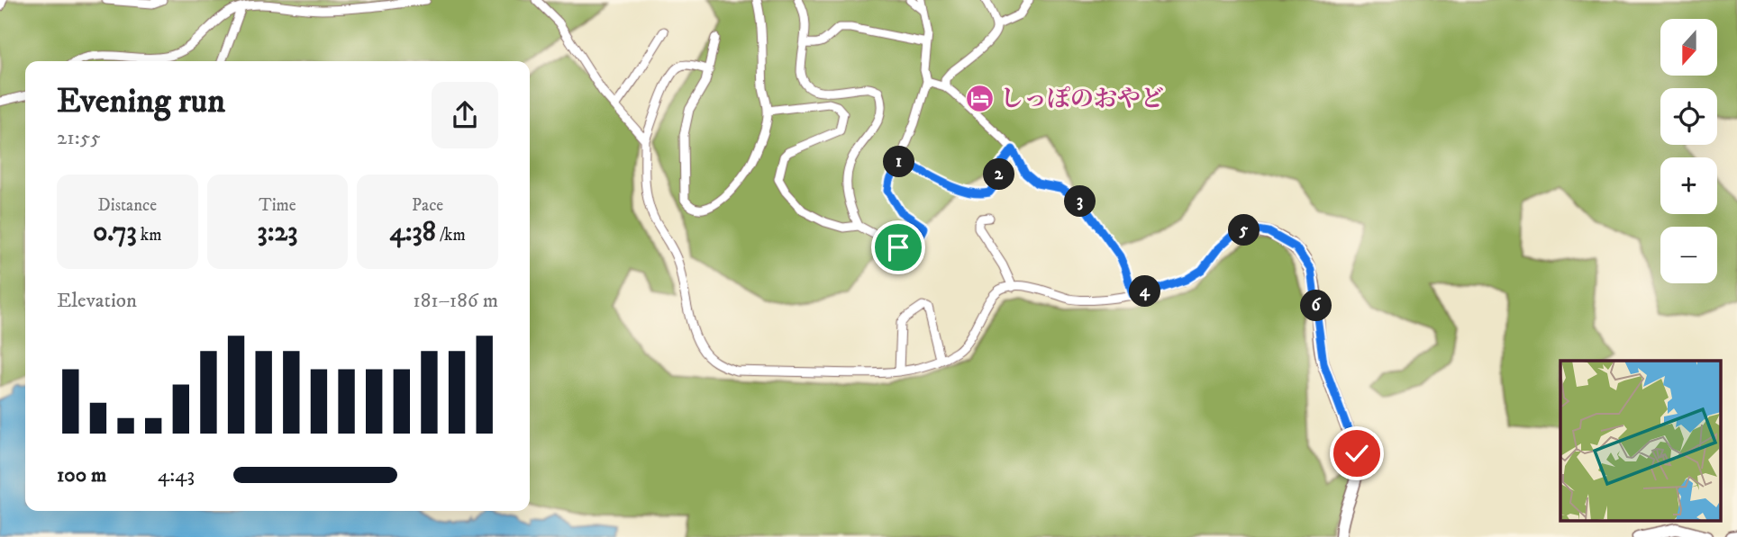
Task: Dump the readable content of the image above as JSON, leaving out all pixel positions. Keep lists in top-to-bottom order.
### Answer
{
  "places": {
    "hotel": ["しっぽのおやど"]
  },
  "north": "bottom",
  "page": {
    "map_buttons": ["+", "−"],
    "heading": ["Evening run", "21:55"],
    "pins": [
      "1",
      "2",
      "3",
      "5",
      "4",
      "6"
    ],
    "stats": [
      ["Distance", "0.73 km"],
      ["Time", "3:23"],
      ["Pace", "4:38 /km"]
    ],
    "chart": ["Elevation", "181–186 m"],
    "list": [
      {
        "name": "100 m",
        "note": "4:43"
      }
    ]
  }
}
